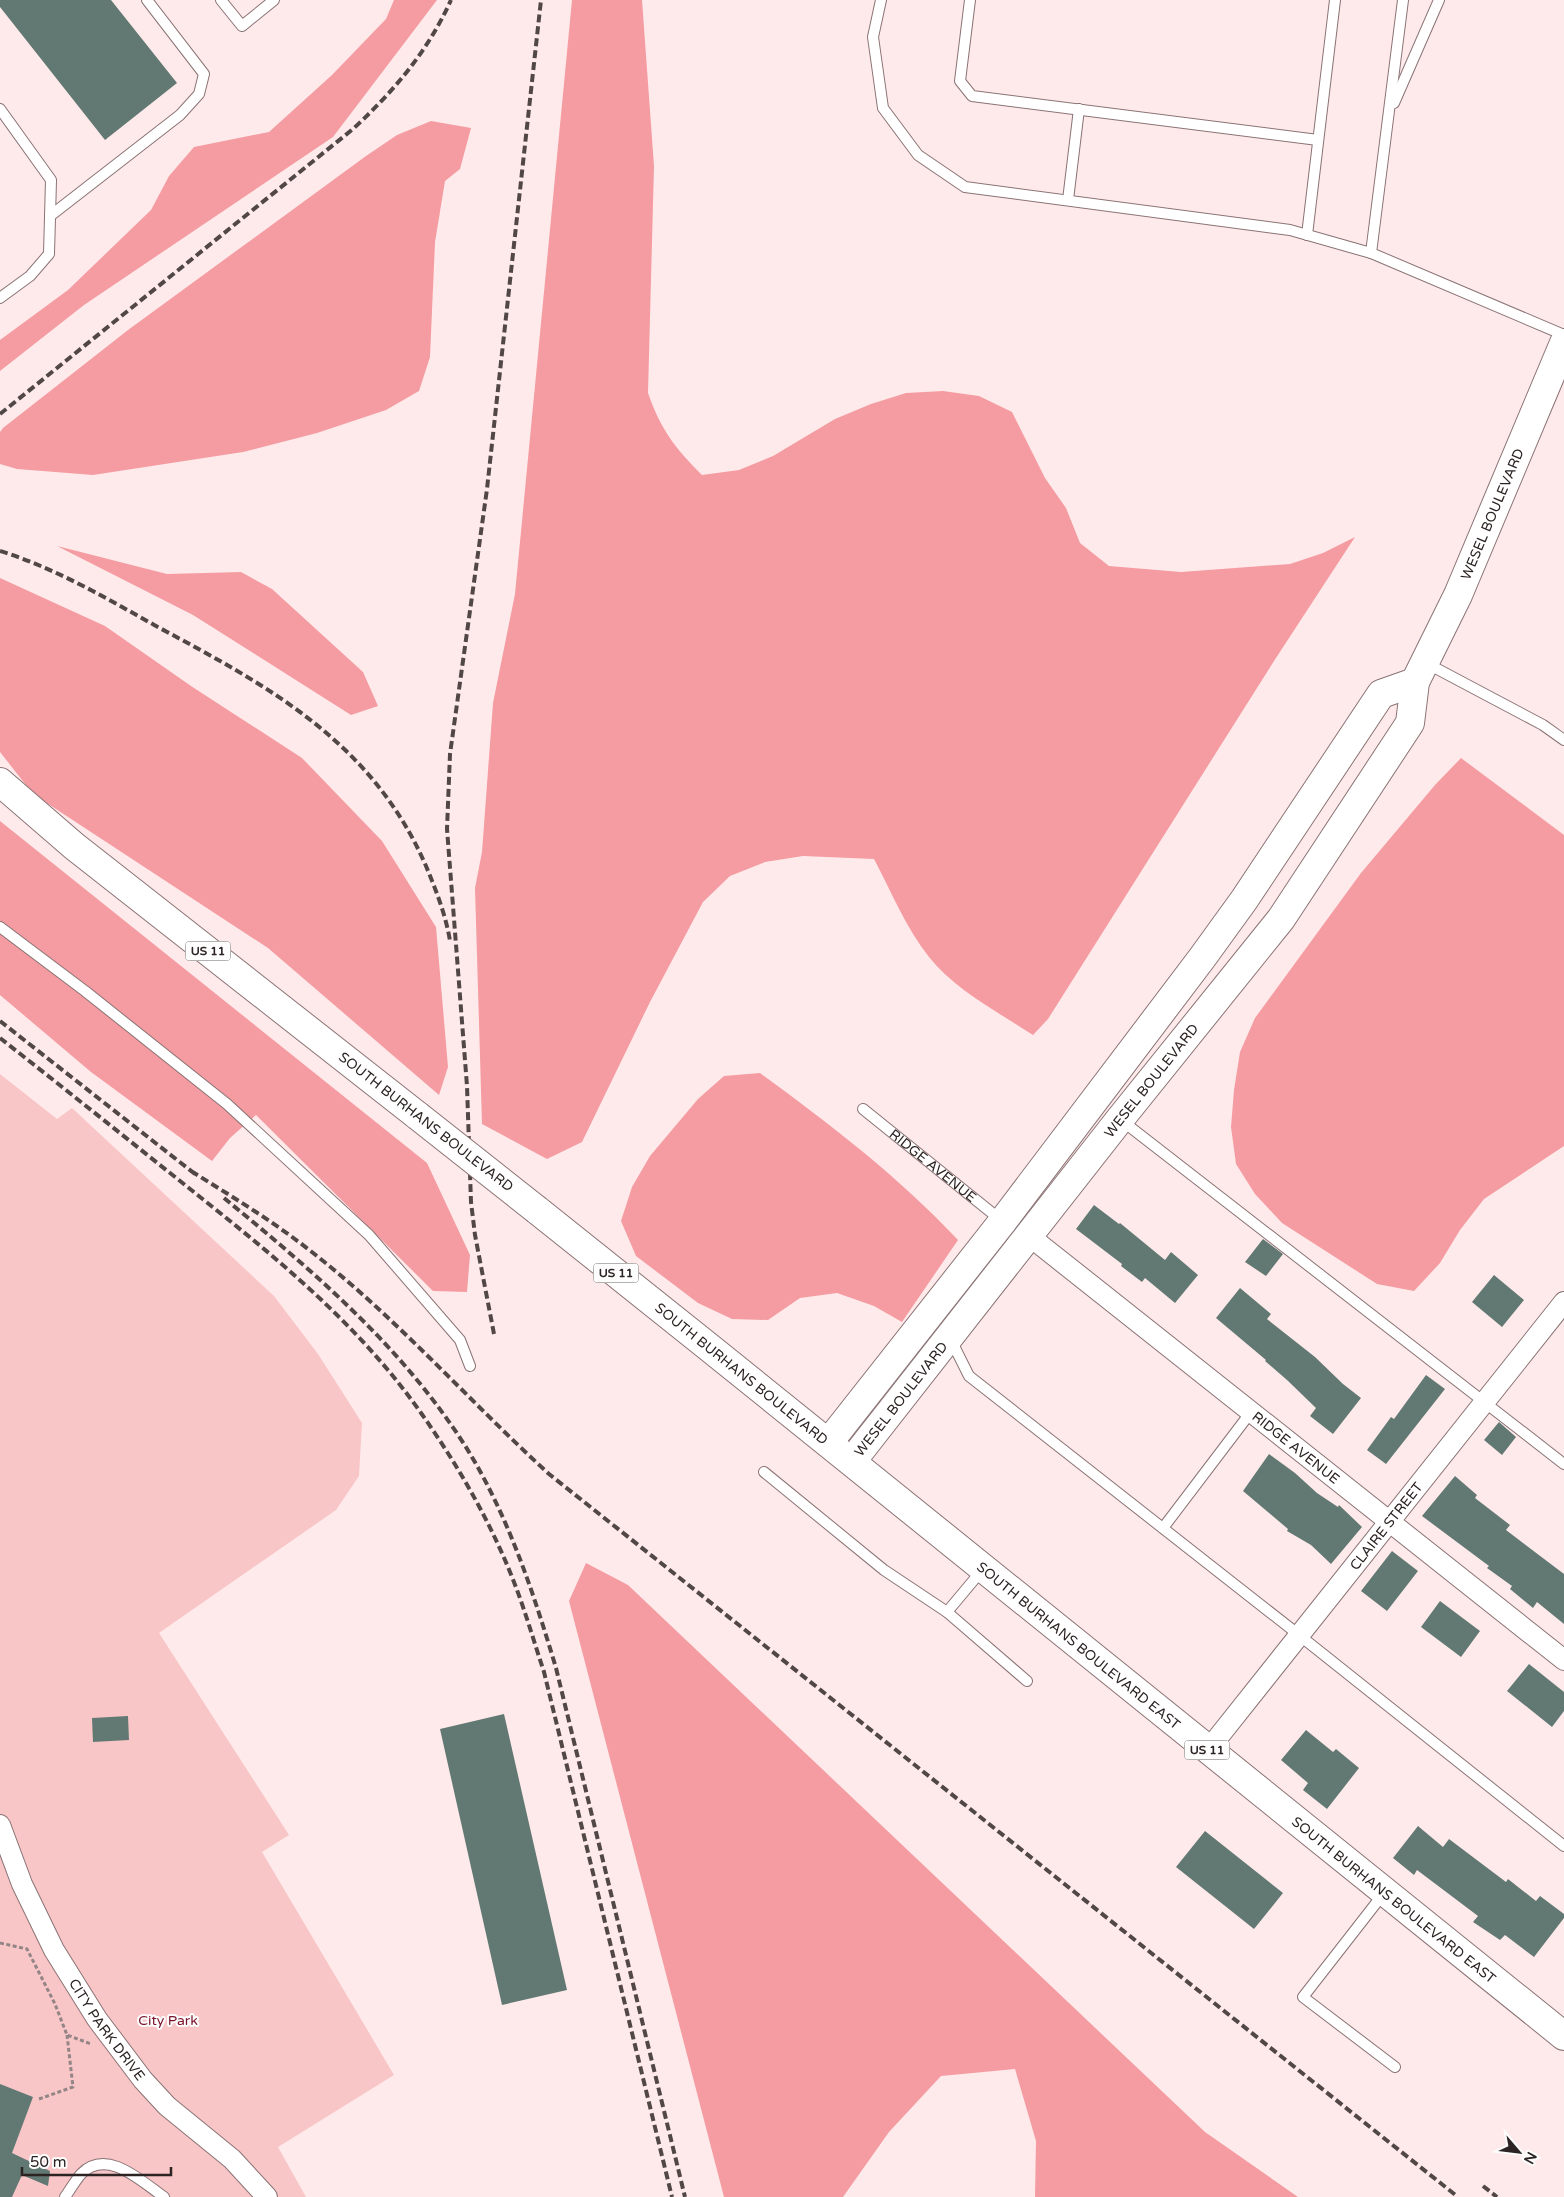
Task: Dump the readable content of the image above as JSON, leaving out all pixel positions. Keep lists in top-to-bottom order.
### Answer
{
  "streets": {
    "main road": [
      "WESEL BOULEVARD",
      "US 11",
      "SOUTH BURHANS BOULEVARD",
      "SOUTH BURHANS BOULEVARD EAST"
    ],
    "street": ["RIDGE AVENUE", "CLAIRE STREET", "CITY PARK DRIVE"]
  },
  "crossings": [
    ["WESEL BOULEVARD", "SOUTH BURHANS BOULEVARD"],
    ["WESEL BOULEVARD", "RIDGE AVENUE"],
    ["WESEL BOULEVARD", "SOUTH BURHANS BOULEVARD EAST"],
    ["SOUTH BURHANS BOULEVARD", "SOUTH BURHANS BOULEVARD EAST"],
    ["RIDGE AVENUE", "CLAIRE STREET"],
    ["CLAIRE STREET", "SOUTH BURHANS BOULEVARD EAST"]
  ],
  "parks": ["City Park"],
  "scale_bar": "50 m",
  "north": "bottom right"
}
